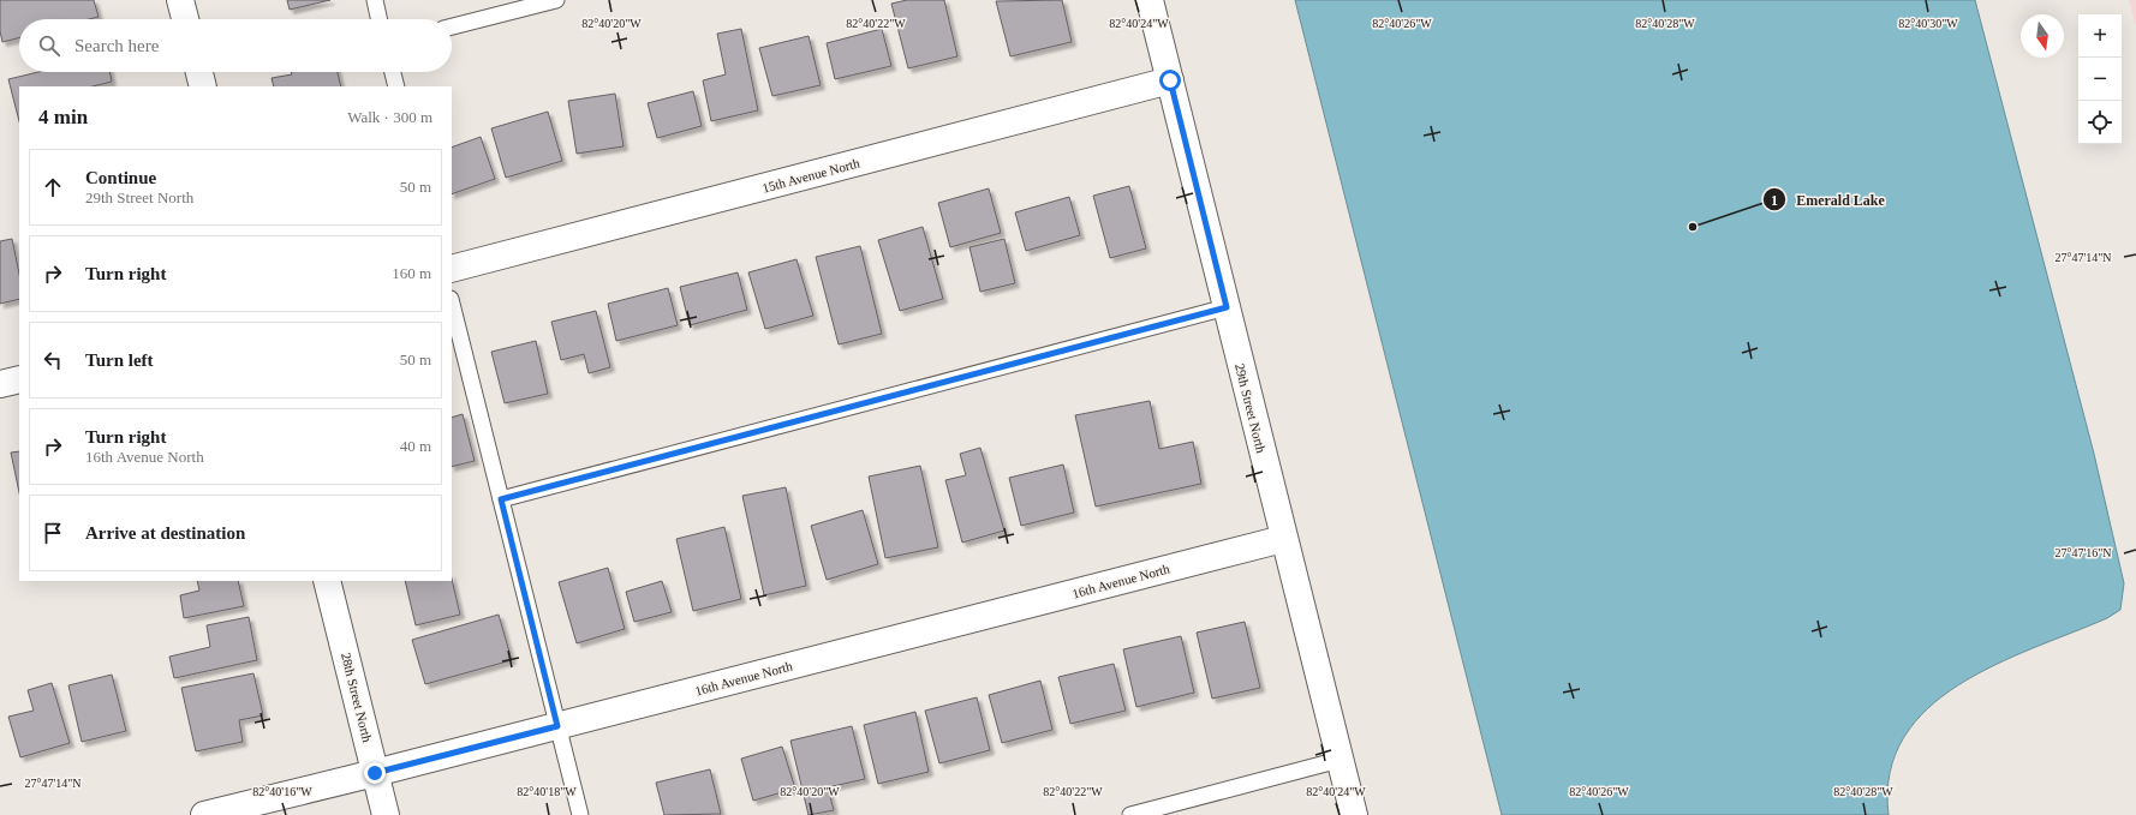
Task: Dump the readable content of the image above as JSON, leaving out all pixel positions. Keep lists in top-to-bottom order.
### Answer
{
  "streets": {
    "street": [
      "15th Avenue North",
      "29th Street North",
      "16th Avenue North",
      "28th Street North"
    ]
  },
  "crossings": [
    ["15th Avenue North", "29th Street North"],
    ["29th Street North", "16th Avenue North"],
    ["16th Avenue North", "28th Street North"]
  ],
  "places": ["Emerald Lake"],
  "north": "bottom",
  "page": {
    "map_buttons": ["+", "−"],
    "search": "Search here",
    "heading": ["4 min", "Walk · 300 m"],
    "list": [
      ["Continue", "29th Street North", "50 m"],
      ["Turn right", "160 m"],
      ["Turn left", "50 m"],
      ["Turn right", "16th Avenue North", "40 m"],
      "Arrive at destination"
    ]
  },
  "coordinates": [
    "82°40'20\"W",
    "82°40'22\"W",
    "82°40'24\"W",
    "82°40'26\"W",
    "82°40'28\"W",
    "82°40'30\"W",
    "27°47'14\"N",
    "27°47'16\"N",
    "82°40'16\"W",
    "82°40'18\"W"
  ]
}
